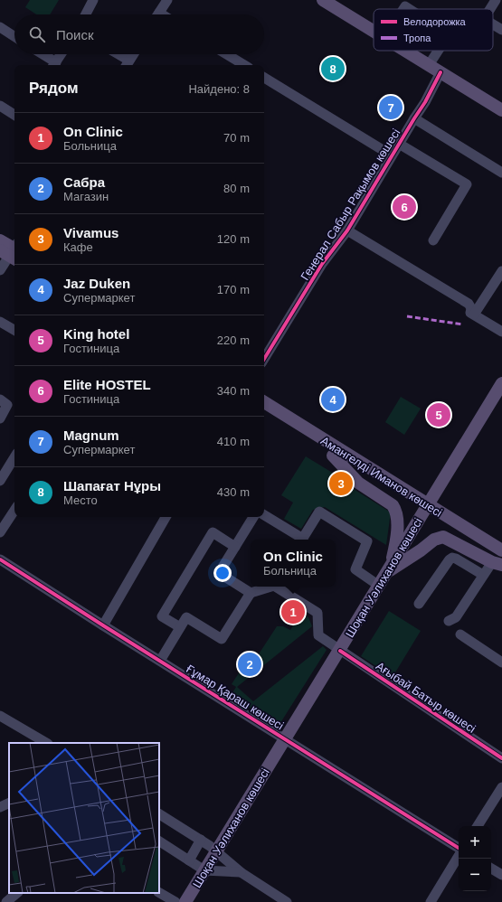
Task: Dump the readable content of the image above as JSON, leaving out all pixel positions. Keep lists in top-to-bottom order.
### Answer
{
  "streets": {
    "main road": ["Амангелді Иманов көшесі", "Шоқан Уәлиханов көшесі"],
    "street": ["Генерал Сабыр Рақымов көшесі", "Ғұмар Қараш көшесі", "Ағыбай Батыр көшесі"]
  },
  "crossings": [
    ["Амангелді Иманов көшесі", "Шоқан Уәлиханов көшесі"],
    ["Шоқан Уәлиханов көшесі", "Ғұмар Қараш көшесі"],
    ["Шоқан Уәлиханов көшесі", "Ағыбай Батыр көшесі"]
  ],
  "legend": ["Велодорожка", "Тропа"],
  "page": {
    "search": "Поиск",
    "pins": [
      "8",
      "7",
      "6",
      "4",
      "5",
      "3",
      "1",
      "2"
    ],
    "heading": ["Рядом", "Найдено: 8"],
    "list": [
      {
        "mark": "1",
        "name": "On Clinic",
        "note": "Больница",
        "value": "70 m"
      },
      {
        "mark": "2",
        "name": "Сабра",
        "note": "Магазин",
        "value": "80 m"
      },
      {
        "mark": "3",
        "name": "Vivamus",
        "note": "Кафе",
        "value": "120 m"
      },
      {
        "mark": "4",
        "name": "Jaz Duken",
        "note": "Супермаркет",
        "value": "170 m"
      },
      {
        "mark": "5",
        "name": "King hotel",
        "note": "Гостиница",
        "value": "220 m"
      },
      {
        "mark": "6",
        "name": "Elite HOSTEL",
        "note": "Гостиница",
        "value": "340 m"
      },
      {
        "mark": "7",
        "name": "Magnum",
        "note": "Супермаркет",
        "value": "410 m"
      },
      {
        "mark": "8",
        "name": "Шапағат Нұры",
        "note": "Место",
        "value": "430 m"
      }
    ],
    "popup": ["On Clinic", "Больница"],
    "map_buttons": ["+", "−"]
  }
}
